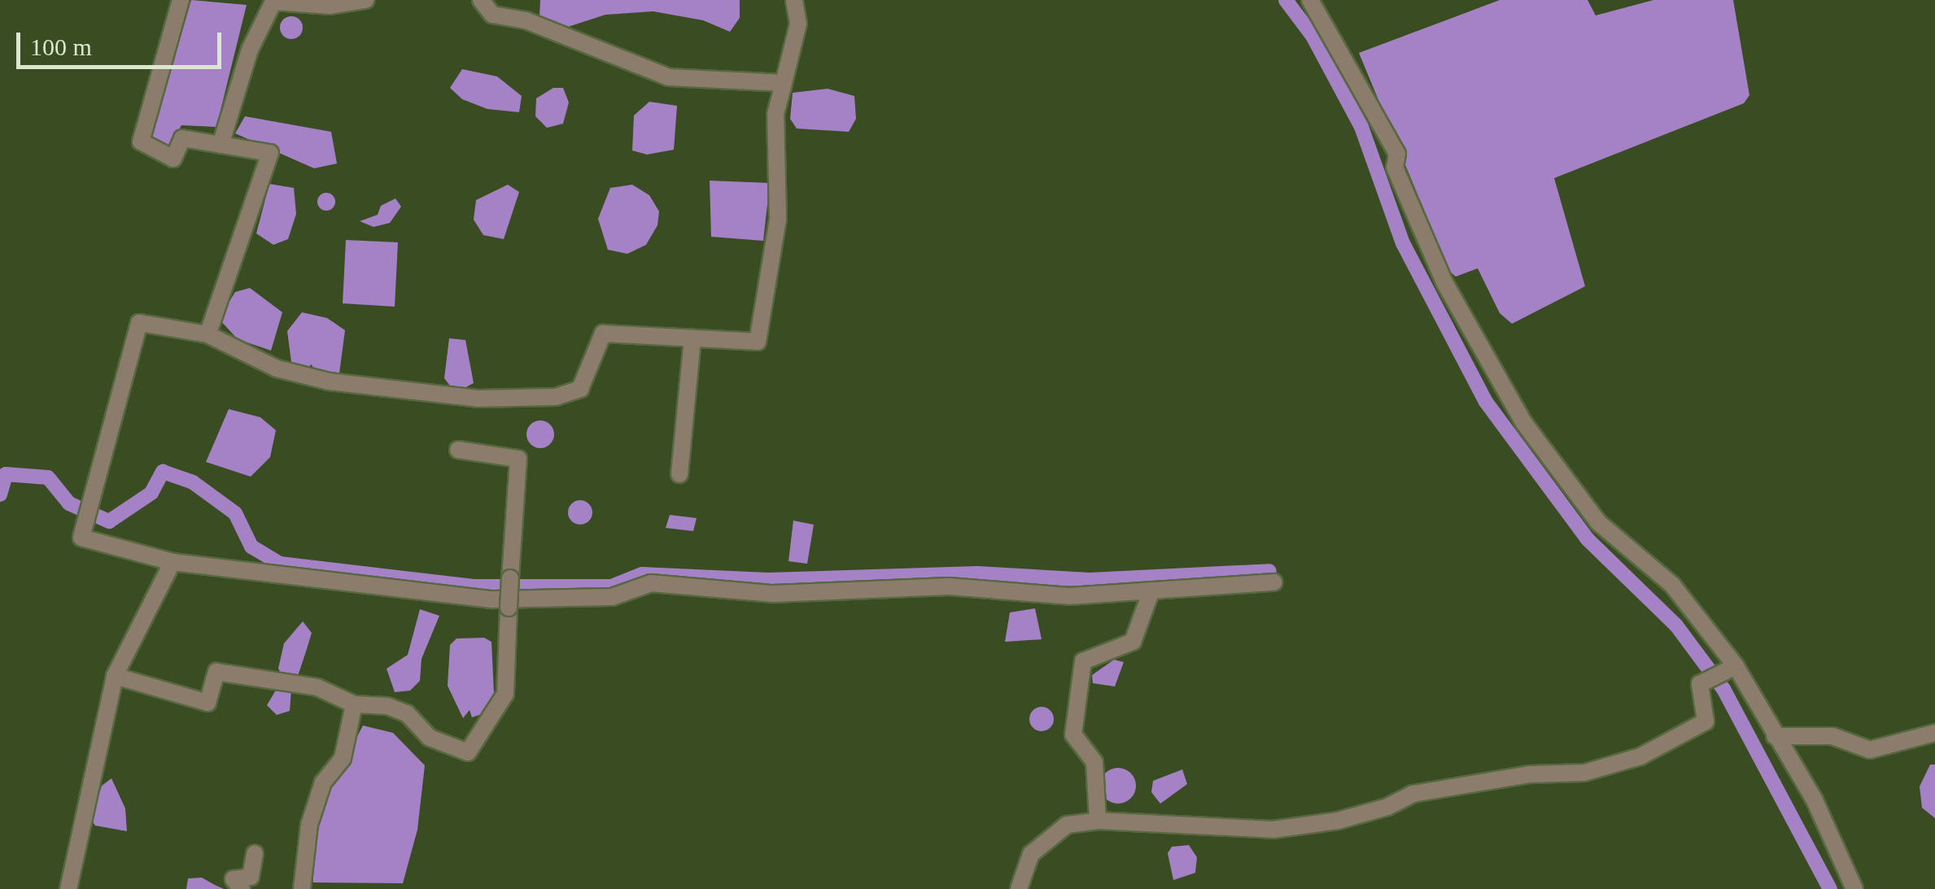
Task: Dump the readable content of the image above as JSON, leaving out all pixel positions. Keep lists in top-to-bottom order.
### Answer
{
  "scale_bar": "100 m"
}
